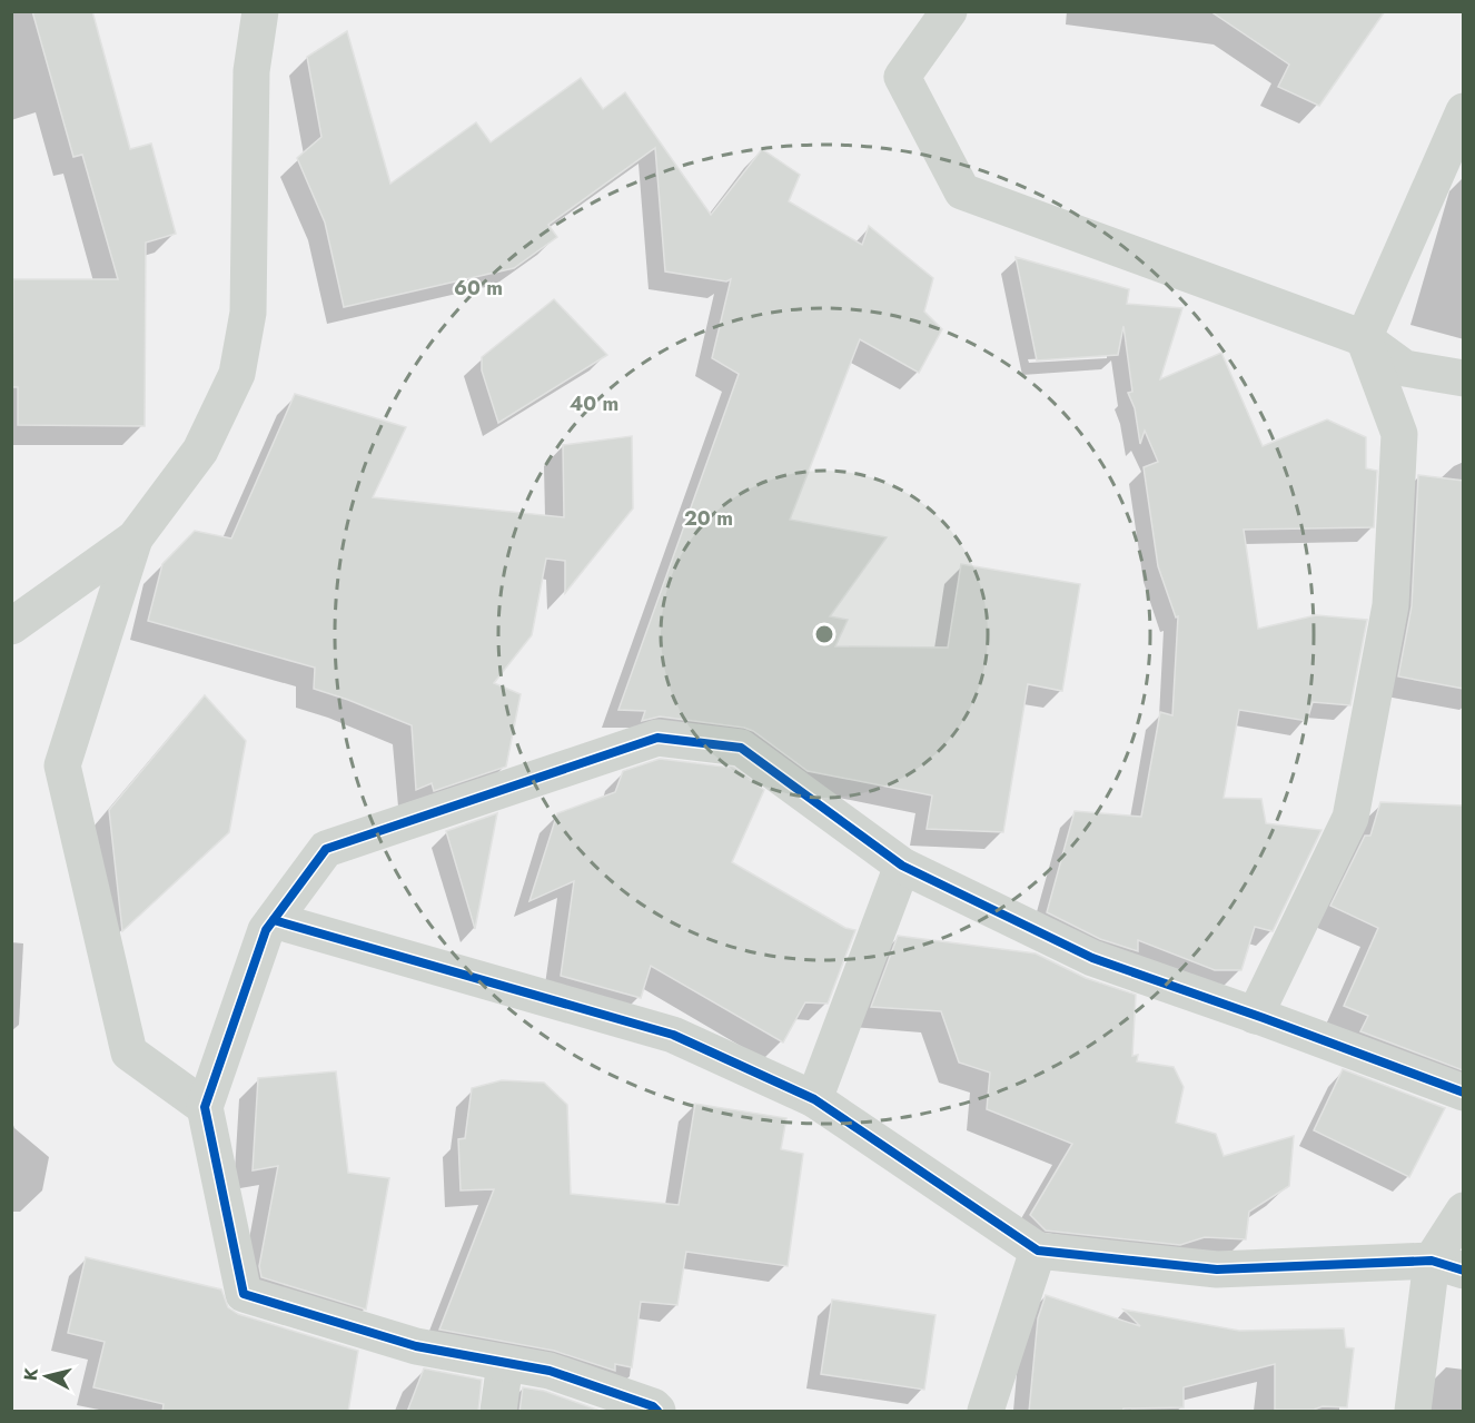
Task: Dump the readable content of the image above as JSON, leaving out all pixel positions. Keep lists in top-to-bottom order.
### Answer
{
  "north": "left",
  "rings": ["60 m", "40 m", "20 m"]
}
